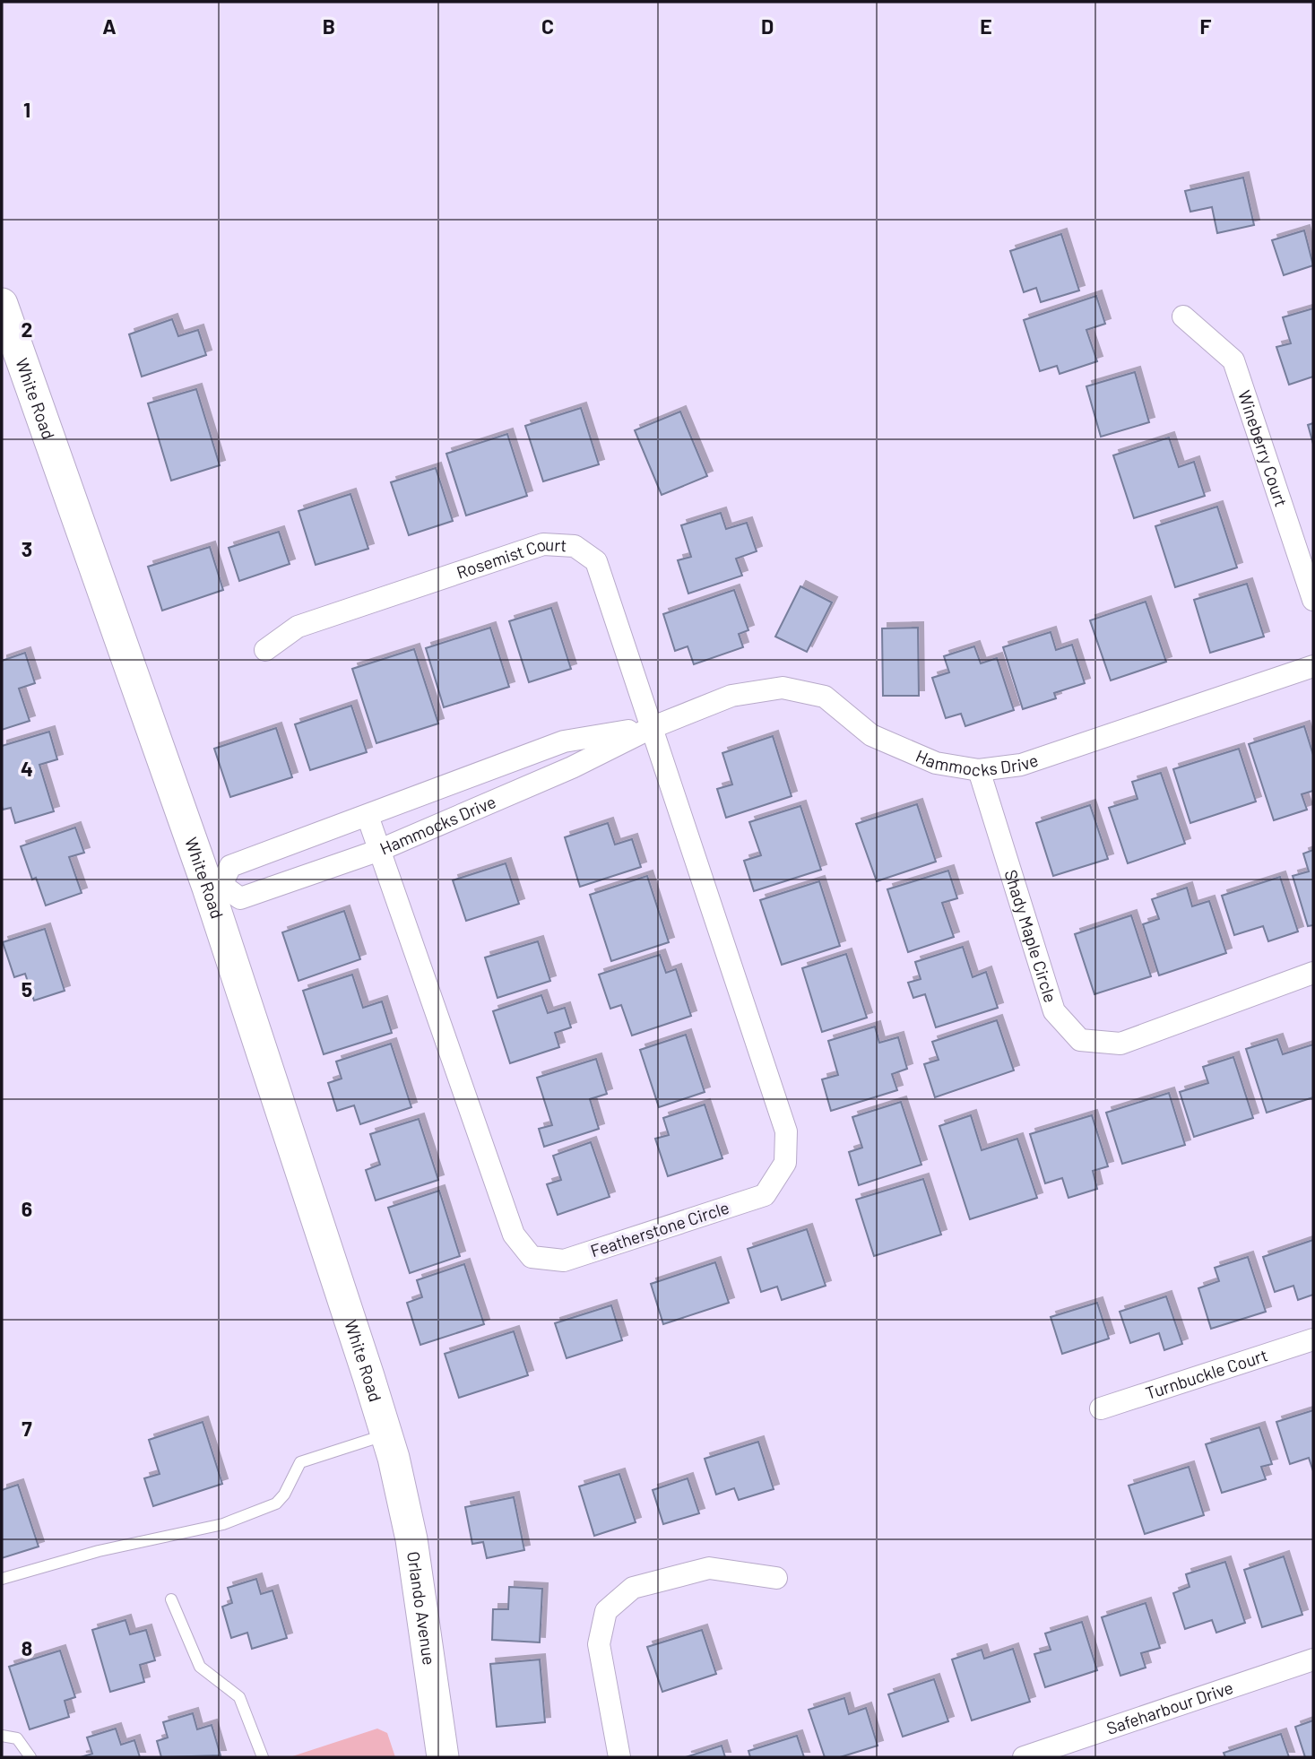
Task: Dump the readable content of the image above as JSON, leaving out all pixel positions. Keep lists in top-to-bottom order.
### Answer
{
  "streets": {
    "street": [
      "White Road",
      "Wineberry Court",
      "Rosemist Court",
      "Hammocks Drive",
      "Shady Maple Circle",
      "Featherstone Circle",
      "Turnbuckle Court",
      "Orlando Avenue",
      "Safeharbour Drive"
    ]
  },
  "crossings": [
    ["White Road", "Hammocks Drive"],
    ["White Road", "Orlando Avenue"],
    ["Rosemist Court", "Hammocks Drive"],
    ["Rosemist Court", "Featherstone Circle"],
    ["Hammocks Drive", "Shady Maple Circle"],
    ["Hammocks Drive", "Featherstone Circle"]
  ],
  "grid": {
    "columns": [
      "A",
      "B",
      "C",
      "D",
      "E",
      "F"
    ],
    "rows": [
      "1",
      "2",
      "3",
      "4",
      "5",
      "6",
      "7",
      "8"
    ]
  }
}
